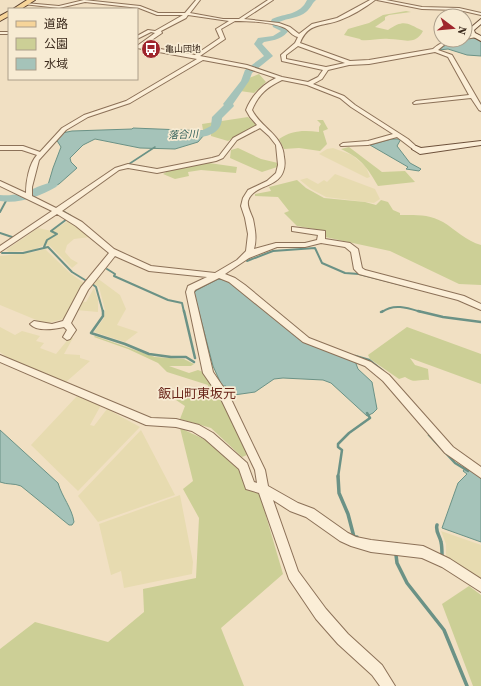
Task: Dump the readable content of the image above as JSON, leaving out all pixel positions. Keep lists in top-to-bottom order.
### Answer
{
  "districts": ["飯山町東坂元"],
  "water": ["落合川"],
  "places": {
    "bus stop": ["亀山団地"]
  },
  "legend": ["道路", "公園", "水域"],
  "north": "right"
}
